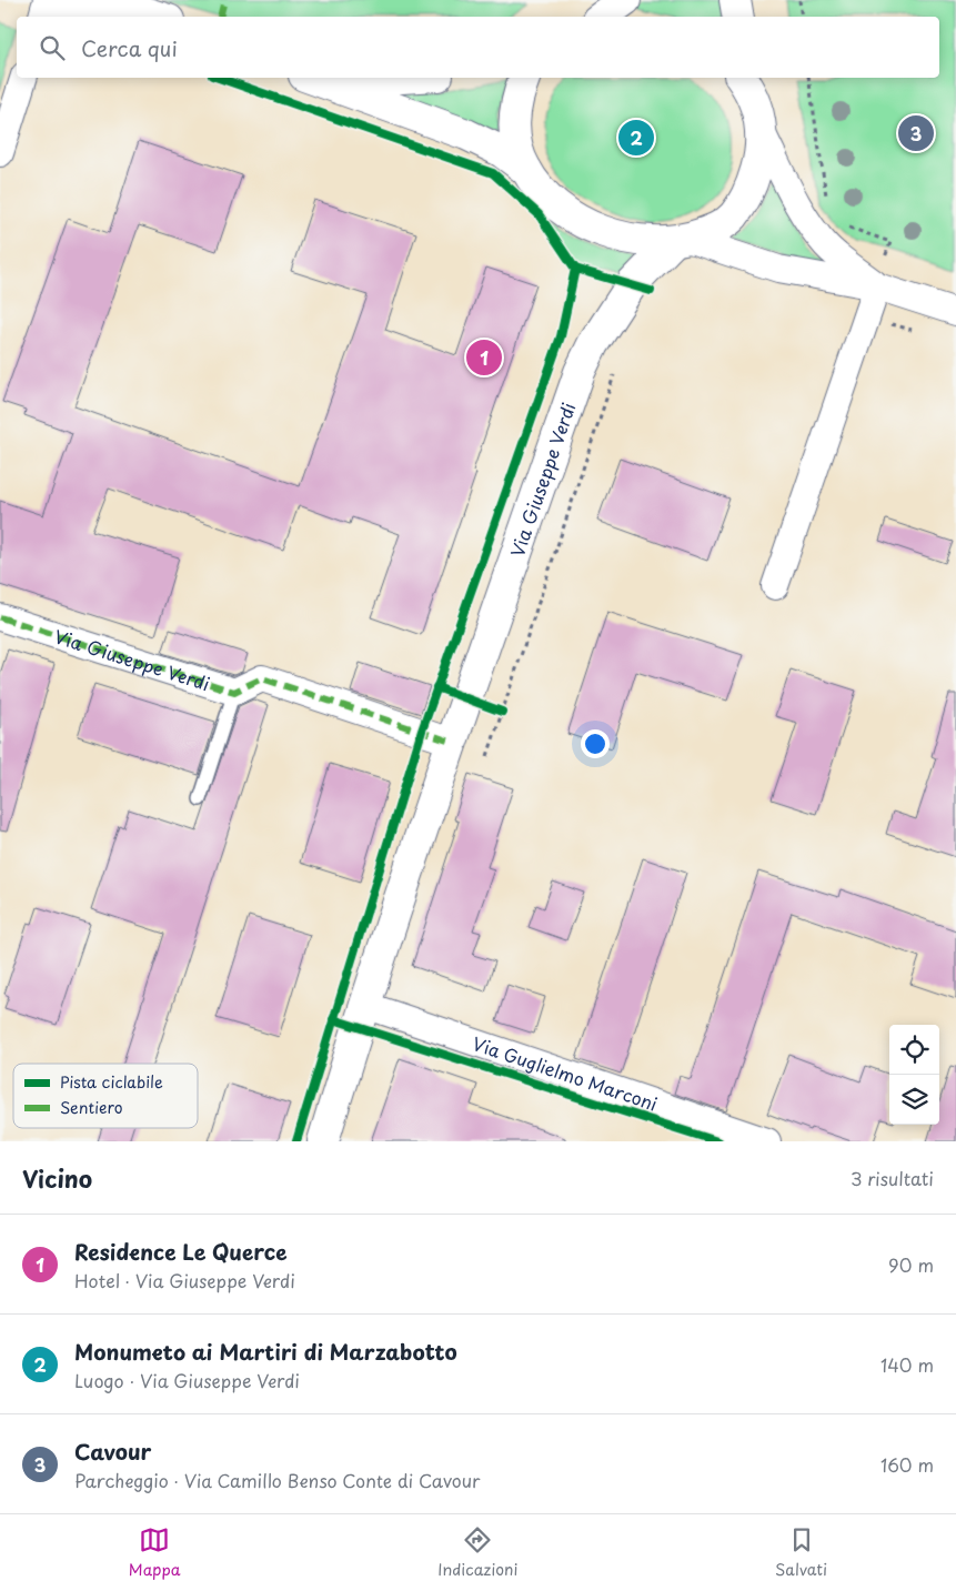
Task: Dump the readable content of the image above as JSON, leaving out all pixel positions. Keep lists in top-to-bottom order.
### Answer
{
  "streets": {
    "street": ["Via Giuseppe Verdi", "Via Guglielmo Marconi"]
  },
  "crossings": [
    ["Via Giuseppe Verdi", "Via Guglielmo Marconi"]
  ],
  "legend": ["Pista ciclabile", "Sentiero"],
  "page": {
    "search": "Cerca qui",
    "pins": ["3", "2", "1"],
    "heading": ["Vicino", "3 risultati"],
    "list": [
      {
        "mark": "1",
        "name": "Residence Le Querce",
        "note": "Hotel · Via Giuseppe Verdi",
        "value": "90 m"
      },
      {
        "mark": "2",
        "name": "Monumeto ai Martiri di Marzabotto",
        "note": "Luogo · Via Giuseppe Verdi",
        "value": "140 m"
      },
      {
        "mark": "3",
        "name": "Cavour",
        "note": "Parcheggio · Via Camillo Benso Conte di Cavour",
        "value": "160 m"
      }
    ],
    "nav": ["Mappa", "Indicazioni", "Salvati"]
  }
}
